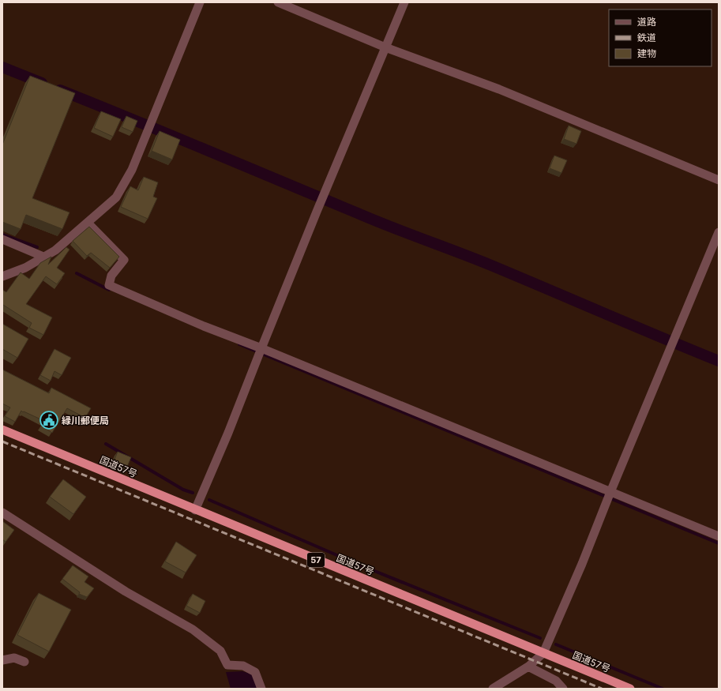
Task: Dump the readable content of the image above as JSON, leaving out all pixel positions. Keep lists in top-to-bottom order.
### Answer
{
  "streets": {
    "highway": ["国道57号", "57"]
  },
  "places": {
    "public building": ["緑川郵便局"]
  },
  "legend": ["道路", "鉄道", "建物"]
}
